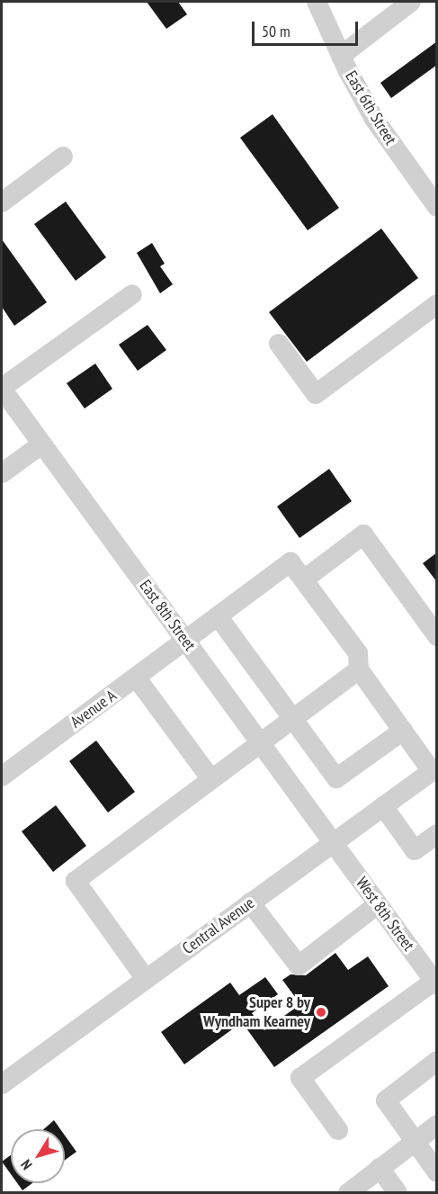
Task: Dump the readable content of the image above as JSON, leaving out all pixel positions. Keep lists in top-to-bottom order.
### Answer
{
  "streets": {
    "street": [
      "East 6th Street",
      "East 8th Street",
      "Avenue A",
      "West 8th Street",
      "Central Avenue"
    ]
  },
  "crossings": [
    ["East 8th Street", "Avenue A"],
    ["East 8th Street", "West 8th Street"],
    ["East 8th Street", "Central Avenue"],
    ["West 8th Street", "Central Avenue"]
  ],
  "places": ["Super 8 by Wyndham Kearney"],
  "scale_bar": "50 m",
  "north": "bottom left"
}
